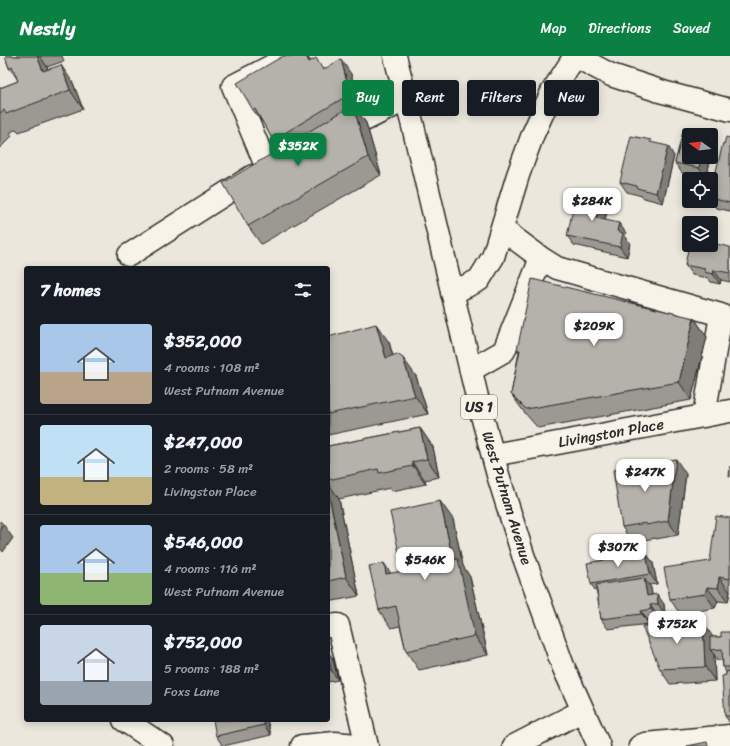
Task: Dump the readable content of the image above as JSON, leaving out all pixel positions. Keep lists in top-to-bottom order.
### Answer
{
  "streets": {
    "street": ["US 1", "Livingston Place", "West Putnam Avenue"]
  },
  "crossings": [
    ["Livingston Place", "West Putnam Avenue"]
  ],
  "north": "left",
  "page": {
    "header": "Nestly",
    "nav": ["Map", "Directions", "Saved"],
    "chip": [
      "Buy",
      "Rent",
      "Filters",
      "New"
    ],
    "price": [
      "$352K",
      "$284K",
      "$209K",
      "$247K",
      "$307K",
      "$546K",
      "$752K"
    ],
    "heading": "7 homes",
    "list": [
      {
        "name": "$352,000",
        "note": "4 rooms · 108 m² · West Putnam Avenue"
      },
      {
        "name": "$247,000",
        "note": "2 rooms · 58 m² · Livingston Place"
      },
      {
        "name": "$546,000",
        "note": "4 rooms · 116 m² · West Putnam Avenue"
      },
      {
        "name": "$752,000",
        "note": "5 rooms · 188 m² · Foxs Lane"
      }
    ]
  }
}
